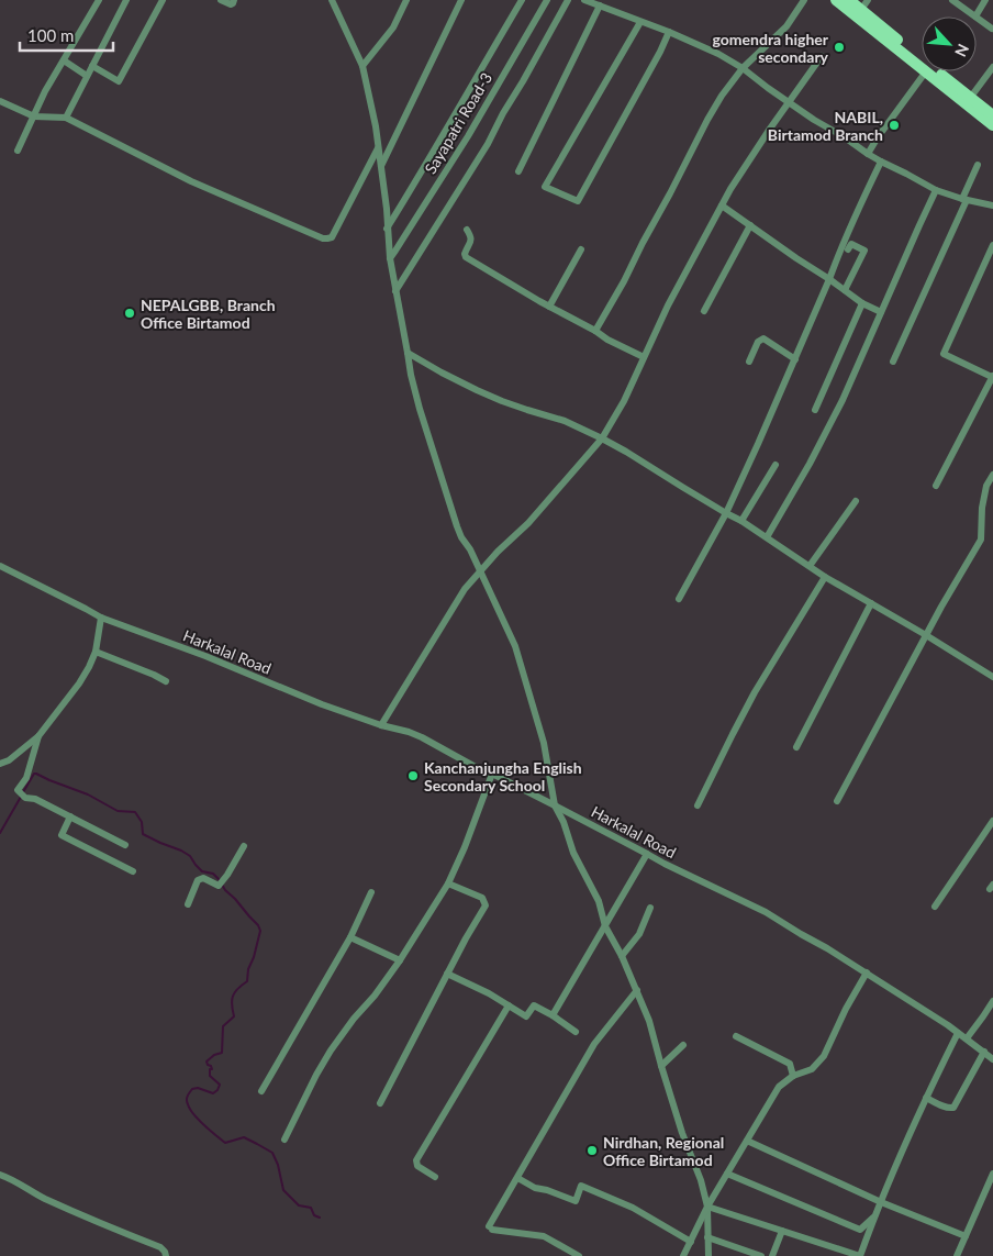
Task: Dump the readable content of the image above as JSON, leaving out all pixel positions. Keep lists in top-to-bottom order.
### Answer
{
  "streets": {
    "street": ["Sayapatri Road-3", "Harkalal Road"]
  },
  "places": [
    "gomendra higher secondary",
    "NABIL, Birtamod Branch",
    "NEPALGBB, Branch Office Birtamod",
    "Kanchanjungha English Secondary School",
    "Nirdhan, Regional Office Birtamod"
  ],
  "scale_bar": "100 m",
  "north": "bottom right"
}
